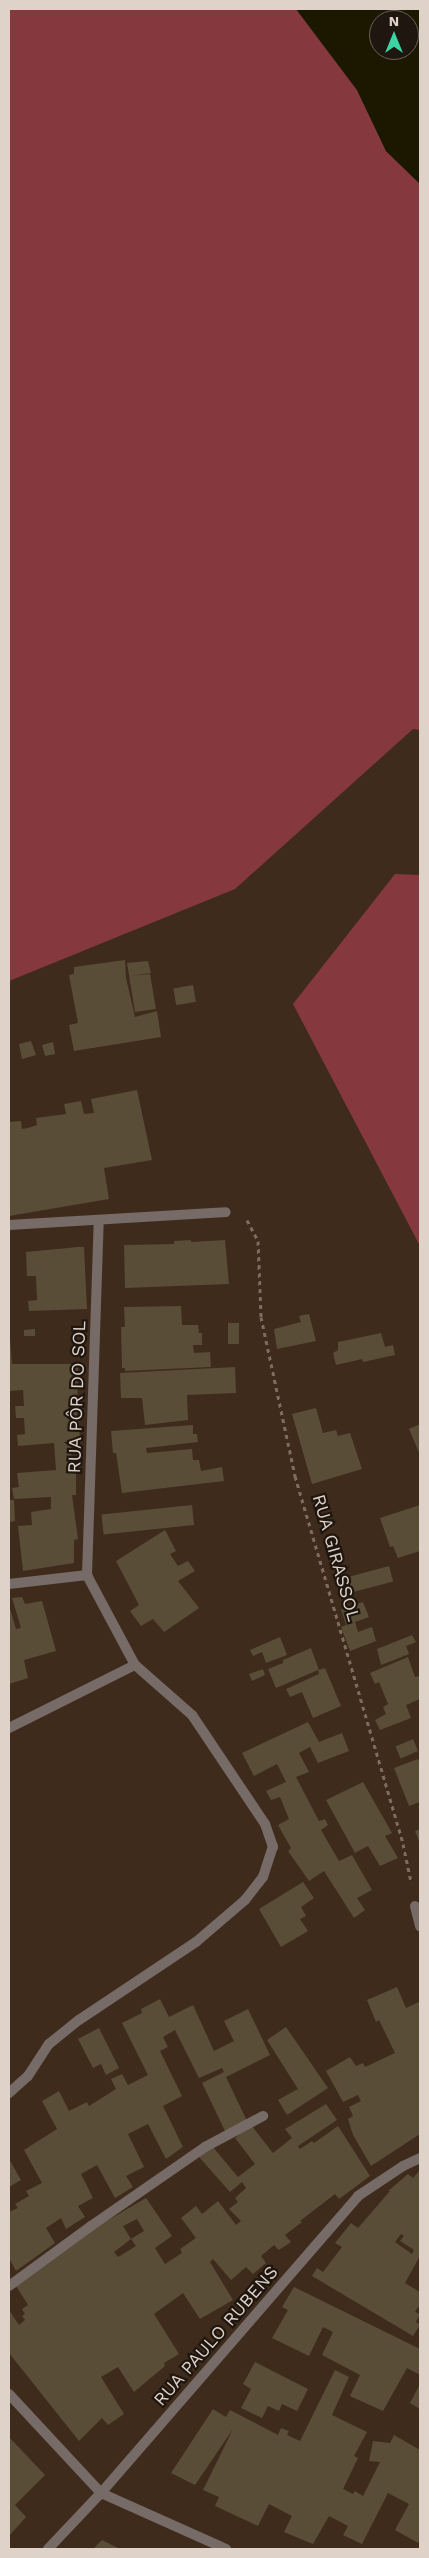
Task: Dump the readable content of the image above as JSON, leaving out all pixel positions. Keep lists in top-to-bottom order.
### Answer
{
  "streets": {
    "street": ["RUA PÔR DO SOL", "RUA PAULO RUBENS"],
    "path": ["RUA GIRASSOL"]
  },
  "north": "top"
}
